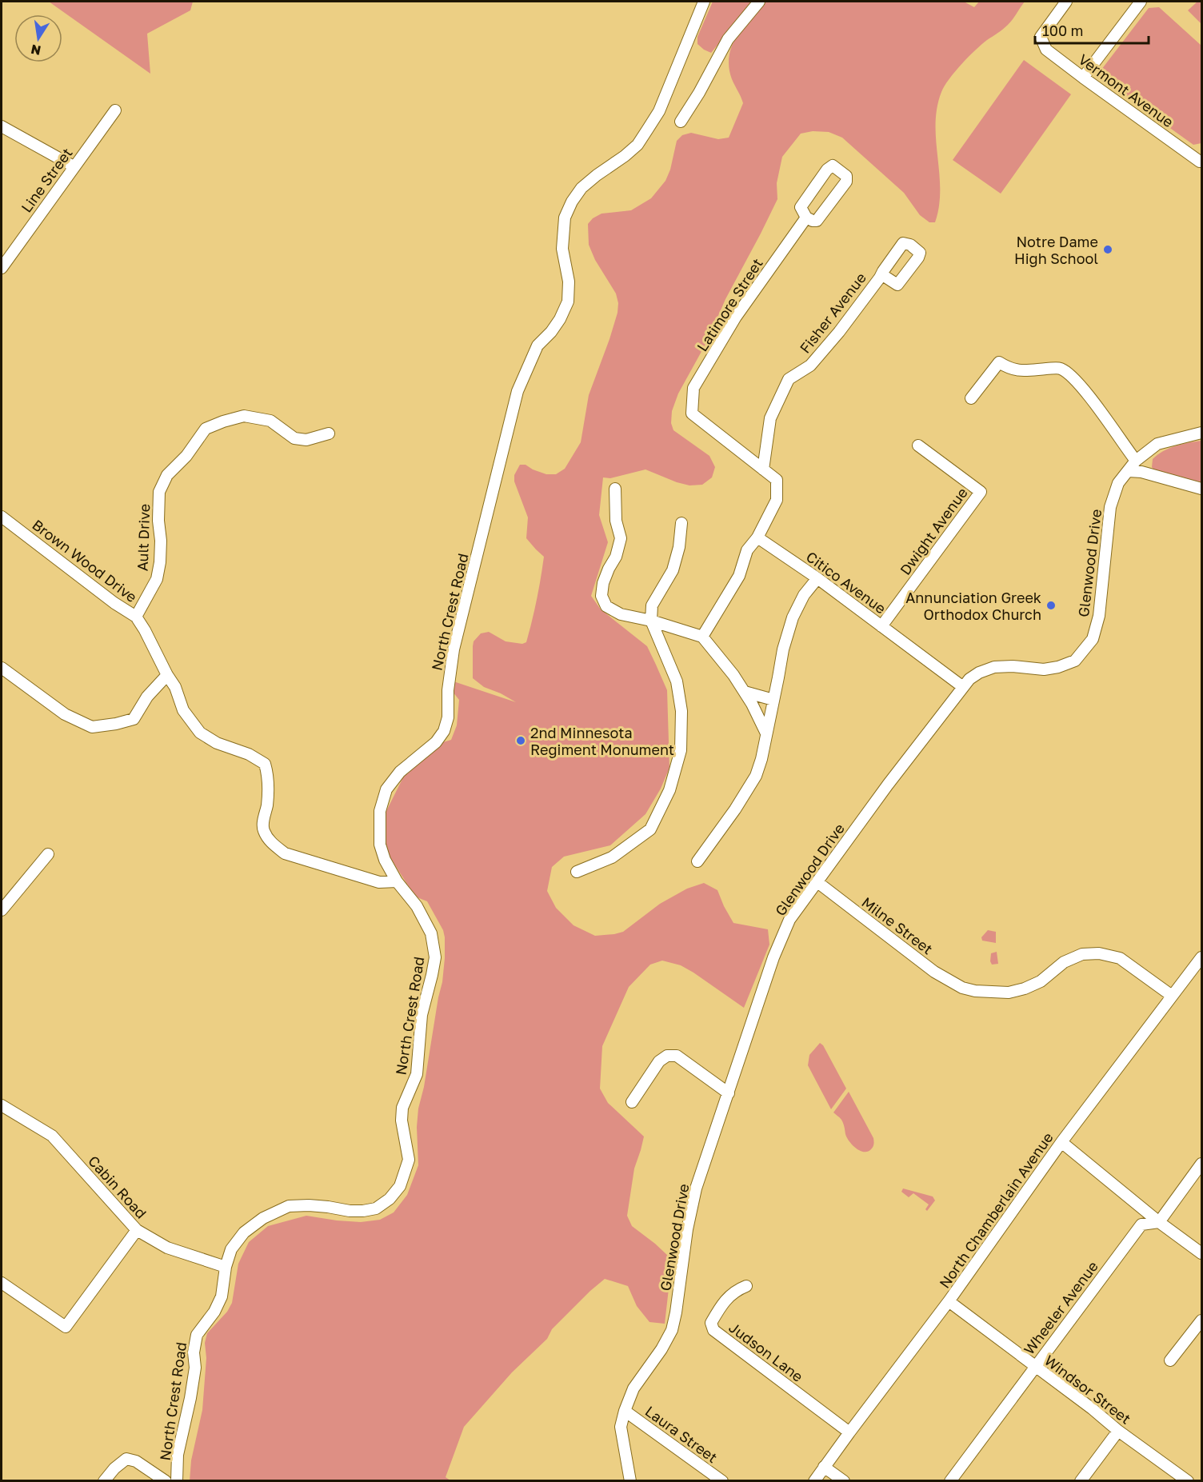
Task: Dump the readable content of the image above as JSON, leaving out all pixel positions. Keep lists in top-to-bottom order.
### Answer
{
  "streets": {
    "street": [
      "Vermont Avenue",
      "Line Street",
      "Latimore Street",
      "Fisher Avenue",
      "Dwight Avenue",
      "Ault Drive",
      "Brown Wood Drive",
      "Glenwood Drive",
      "Citico Avenue",
      "North Crest Road",
      "Milne Street",
      "Cabin Road",
      "North Chamberlain Avenue",
      "Wheeler Avenue",
      "Judson Lane",
      "Windsor Street",
      "Laura Street"
    ]
  },
  "crossings": [
    ["Latimore Street", "Fisher Avenue"],
    ["Dwight Avenue", "Citico Avenue"],
    ["Ault Drive", "Brown Wood Drive"],
    ["Brown Wood Drive", "North Crest Road"],
    ["Glenwood Drive", "Citico Avenue"],
    ["Glenwood Drive", "Milne Street"],
    ["Glenwood Drive", "Laura Street"],
    ["North Crest Road", "Cabin Road"],
    ["Milne Street", "North Chamberlain Avenue"],
    ["North Chamberlain Avenue", "Judson Lane"],
    ["North Chamberlain Avenue", "Windsor Street"],
    ["Wheeler Avenue", "Windsor Street"]
  ],
  "places": ["Notre Dame High School", "Annunciation Greek Orthodox Church", "2nd Minnesota Regiment Monument"],
  "scale_bar": "100 m",
  "north": "bottom"
}
